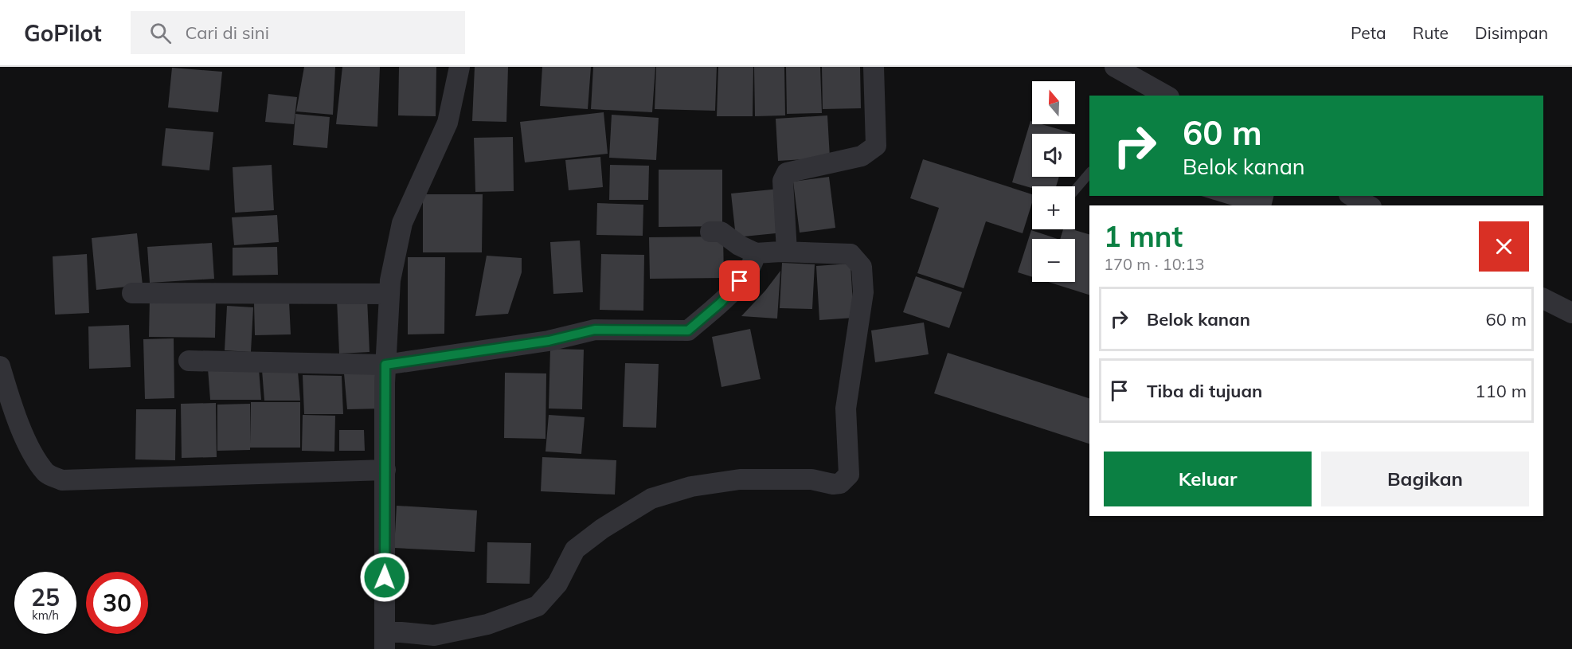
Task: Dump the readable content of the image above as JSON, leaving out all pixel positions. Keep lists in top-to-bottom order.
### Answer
{
  "north": "top",
  "page": {
    "header": "GoPilot",
    "search": "Cari di sini",
    "nav": ["Peta", "Rute", "Disimpan"],
    "map_buttons": ["+", "−"],
    "turn": ["60 m", "Belok kanan"],
    "heading": ["1 mnt", "170 m · 10:13"],
    "list": [
      {
        "name": "Belok kanan",
        "value": "60 m"
      },
      {
        "name": "Tiba di tujuan",
        "value": "110 m"
      }
    ],
    "buttons": ["Keluar", "Bagikan"],
    "speed": "25 km/h",
    "limit": "30"
  }
}
